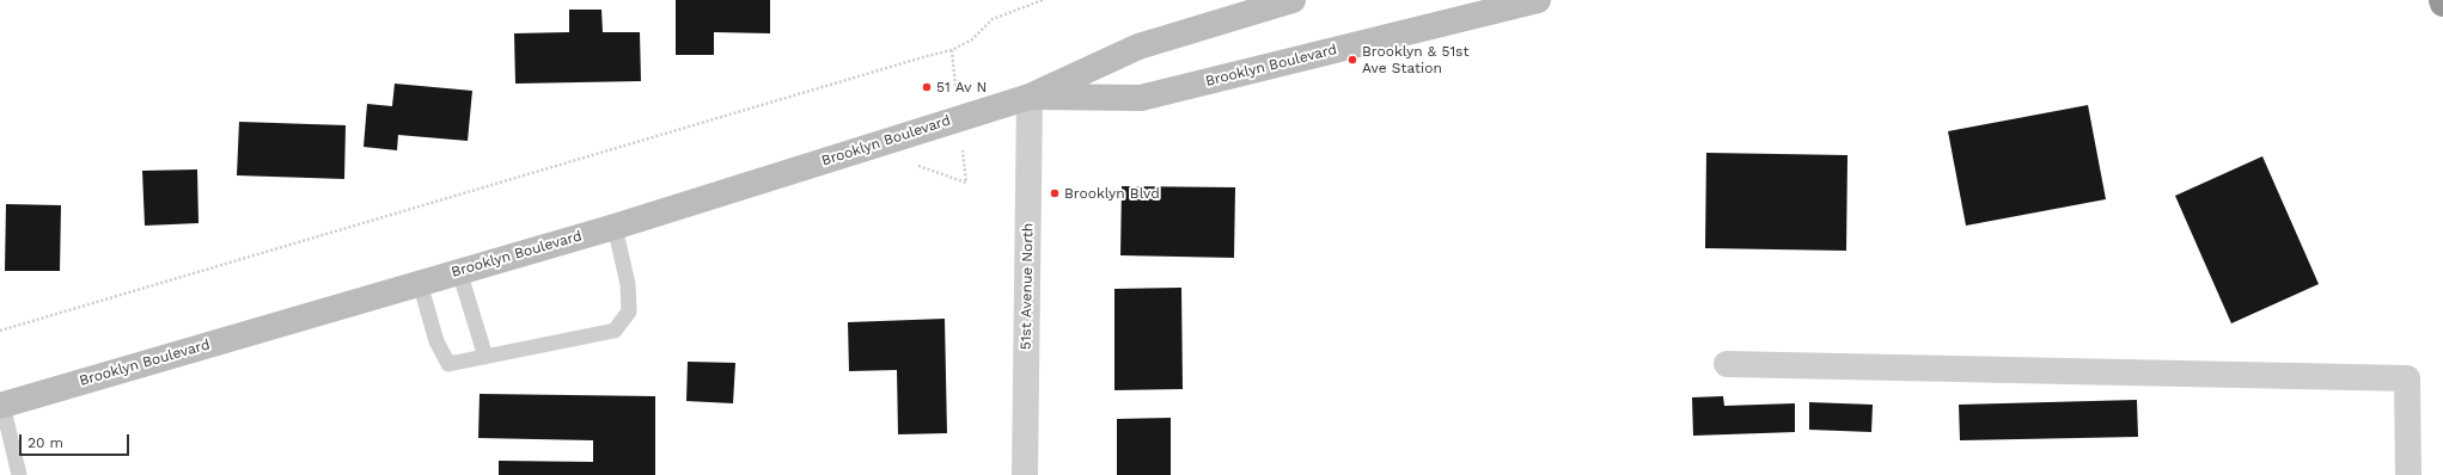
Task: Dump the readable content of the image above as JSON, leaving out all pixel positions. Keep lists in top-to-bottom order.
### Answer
{
  "streets": {
    "main road": ["Brooklyn Boulevard"],
    "street": ["51st Avenue North"]
  },
  "crossings": [
    ["Brooklyn Boulevard", "51st Avenue North"]
  ],
  "places": ["Brooklyn & 51st Ave Station", "51 Av N", "Brooklyn Blvd"],
  "scale_bar": "20 m"
}
